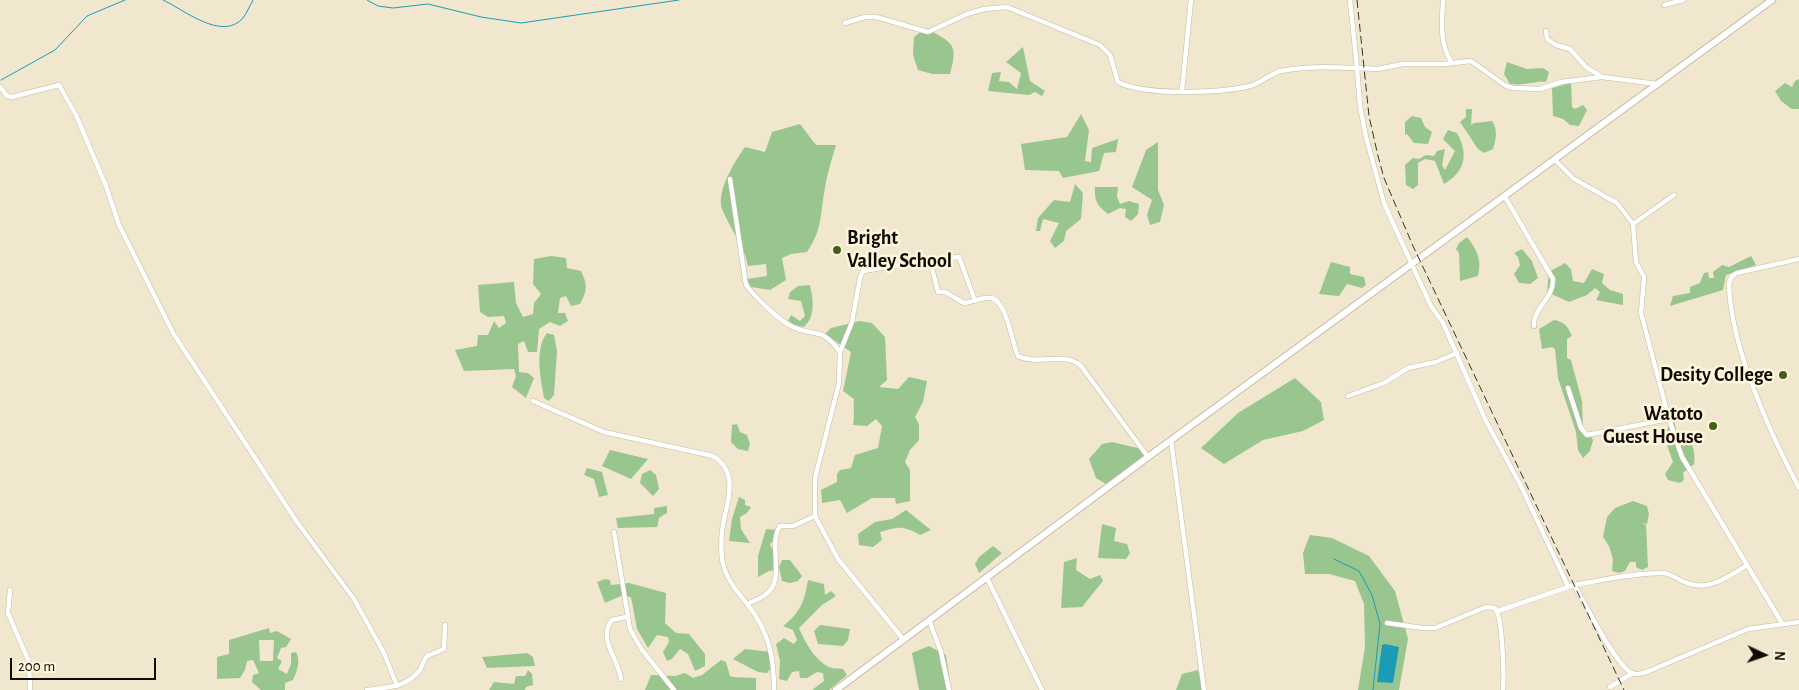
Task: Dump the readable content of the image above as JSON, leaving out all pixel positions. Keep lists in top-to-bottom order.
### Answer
{
  "places": ["Bright Valley School", "Desity College", "Watoto Guest House"],
  "scale_bar": "200 m",
  "north": "right"
}
